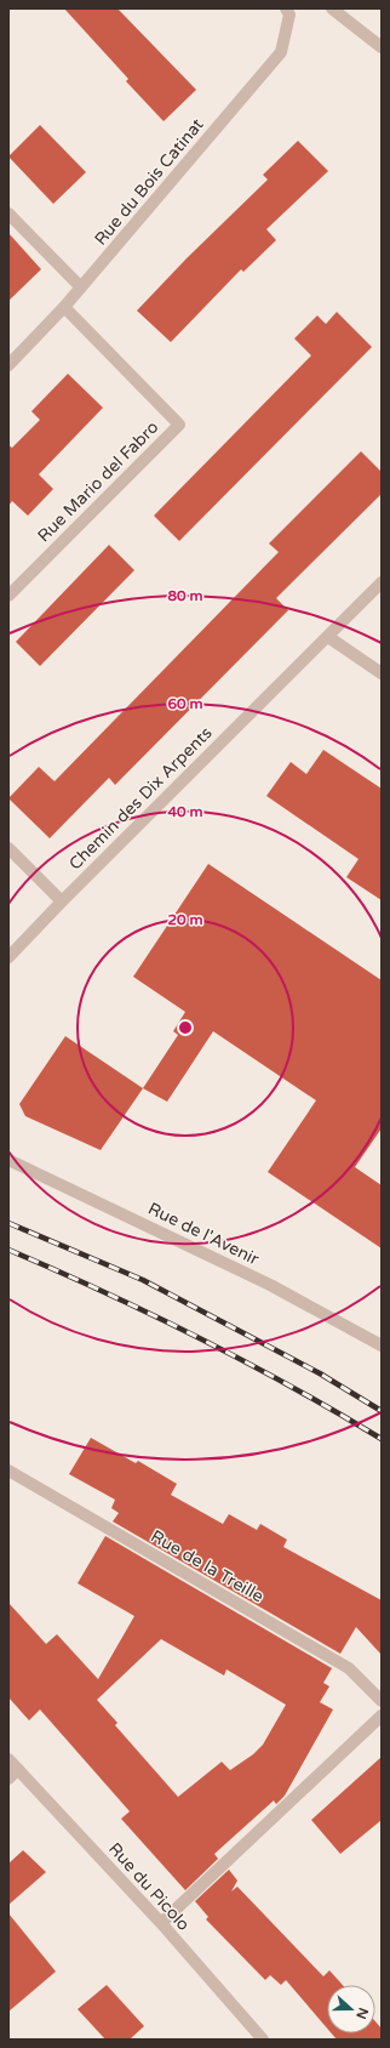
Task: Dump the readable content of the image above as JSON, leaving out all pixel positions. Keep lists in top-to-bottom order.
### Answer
{
  "streets": {
    "street": [
      "Rue du Bois Catinat",
      "Rue Mario del Fabro",
      "Chemin des Dix Arpents",
      "Rue de l'Avenir",
      "Rue de la Treille",
      "Rue du Picolo"
    ]
  },
  "crossings": [
    ["Rue du Bois Catinat", "Rue Mario del Fabro"]
  ],
  "north": "right",
  "rings": [
    "80 m",
    "60 m",
    "40 m",
    "20 m"
  ]
}
